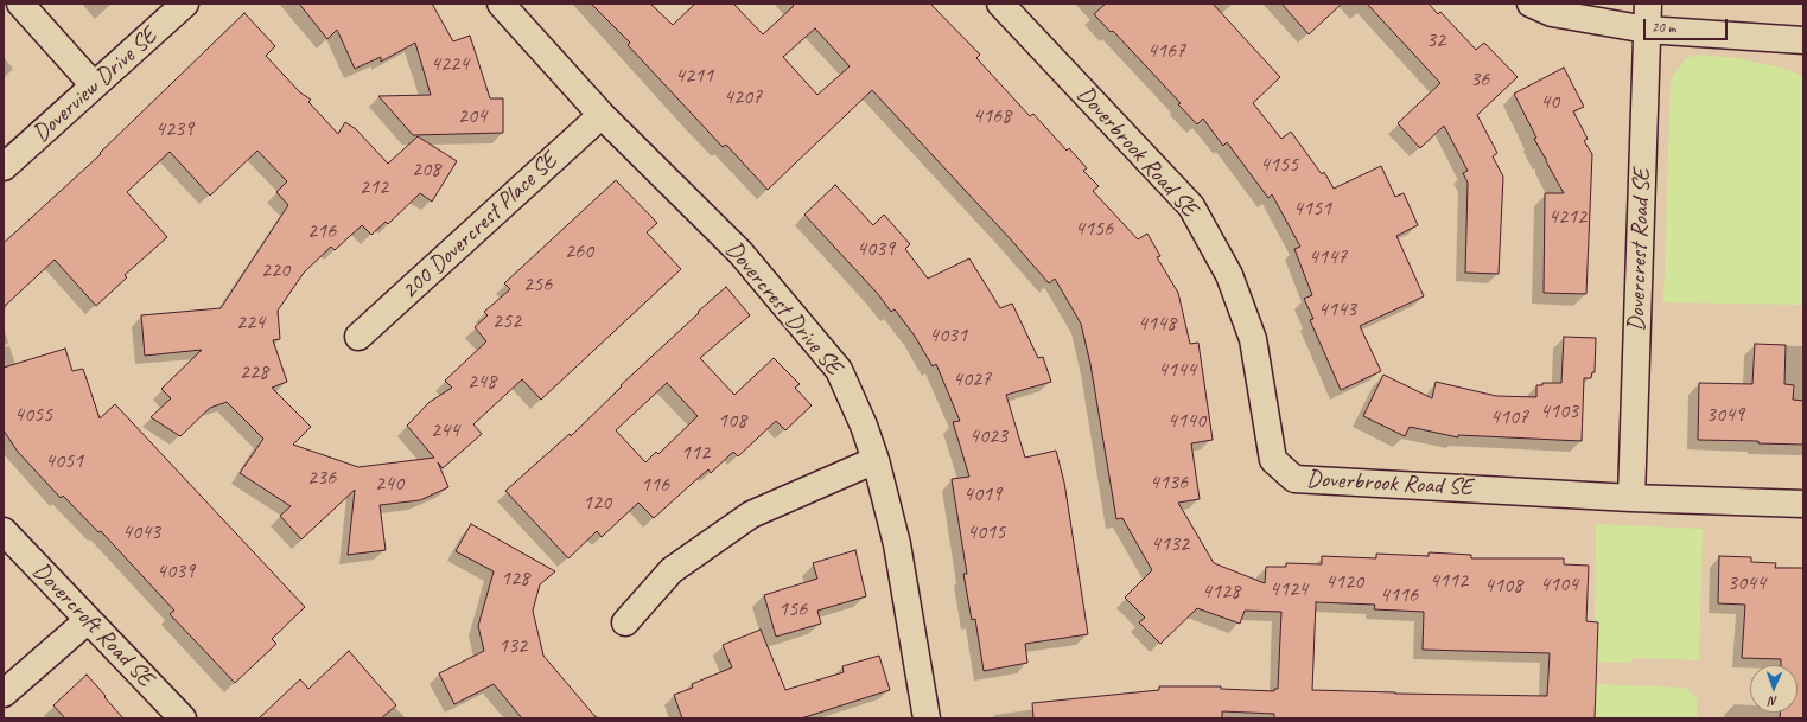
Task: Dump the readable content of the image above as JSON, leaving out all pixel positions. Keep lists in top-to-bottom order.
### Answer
{
  "streets": {
    "street": [
      "Doverview Drive SE",
      "Doverbrook Road SE",
      "200 Dovercrest Place SE",
      "Dovercrest Road SE",
      "Dovercrest Drive SE",
      "Dovercroft Road SE"
    ]
  },
  "crossings": [
    ["Doverbrook Road SE", "Dovercrest Road SE"],
    ["200 Dovercrest Place SE", "Dovercrest Drive SE"]
  ],
  "house_numbers": [
    "32",
    "4167",
    "4224",
    "4211",
    "36",
    "4207",
    "40",
    "204",
    "4168",
    "4239",
    "4155",
    "208",
    "212",
    "4151",
    "4212",
    "4156",
    "216",
    "4039",
    "260",
    "4147",
    "220",
    "256",
    "4143",
    "252",
    "224",
    "4148",
    "4031",
    "4144",
    "228",
    "4027",
    "248",
    "4103",
    "4055",
    "3049",
    "4107",
    "108",
    "4140",
    "244",
    "4023",
    "112",
    "4051",
    "236",
    "4136",
    "240",
    "116",
    "4019",
    "120",
    "4043",
    "4015",
    "4132",
    "4039",
    "128",
    "4112",
    "4120",
    "3044",
    "4104",
    "4108",
    "4124",
    "4128",
    "4116",
    "156",
    "132"
  ],
  "scale_bar": "20 m",
  "north": "bottom"
}
